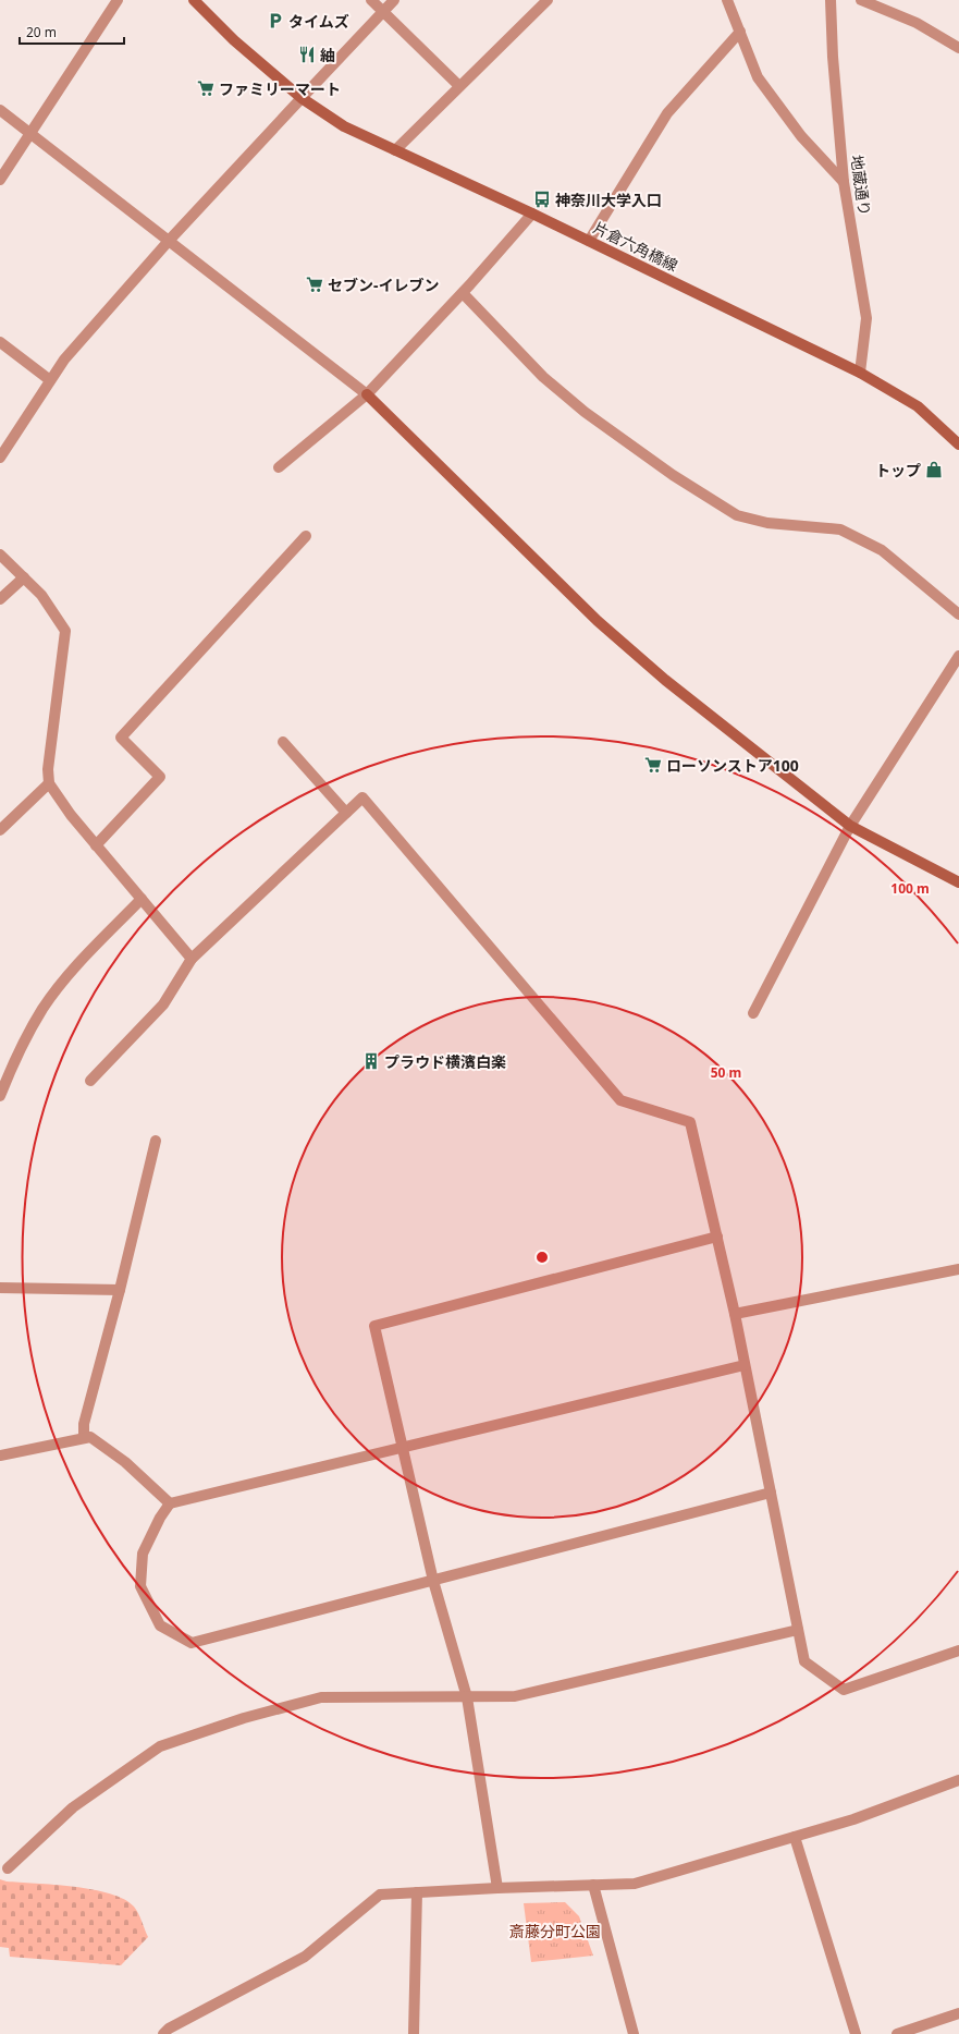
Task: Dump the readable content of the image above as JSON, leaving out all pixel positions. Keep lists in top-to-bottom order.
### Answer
{
  "streets": {
    "street": ["地蔵通り", "片倉六角橋線"]
  },
  "crossings": [
    ["地蔵通り", "片倉六角橋線"]
  ],
  "parks": ["斎藤分町公園"],
  "places": {
    "parking": ["タイムズ"],
    "restaurant": ["紬"],
    "supermarket": ["ファミリーマート", "セブン-イレブン", "ローソンストア100"],
    "bus stop": ["神奈川大学入口"],
    "shop": ["トップ"],
    "building": ["プラウド横濱白楽"]
  },
  "scale_bar": "20 m",
  "rings": ["100 m", "50 m"]
}
